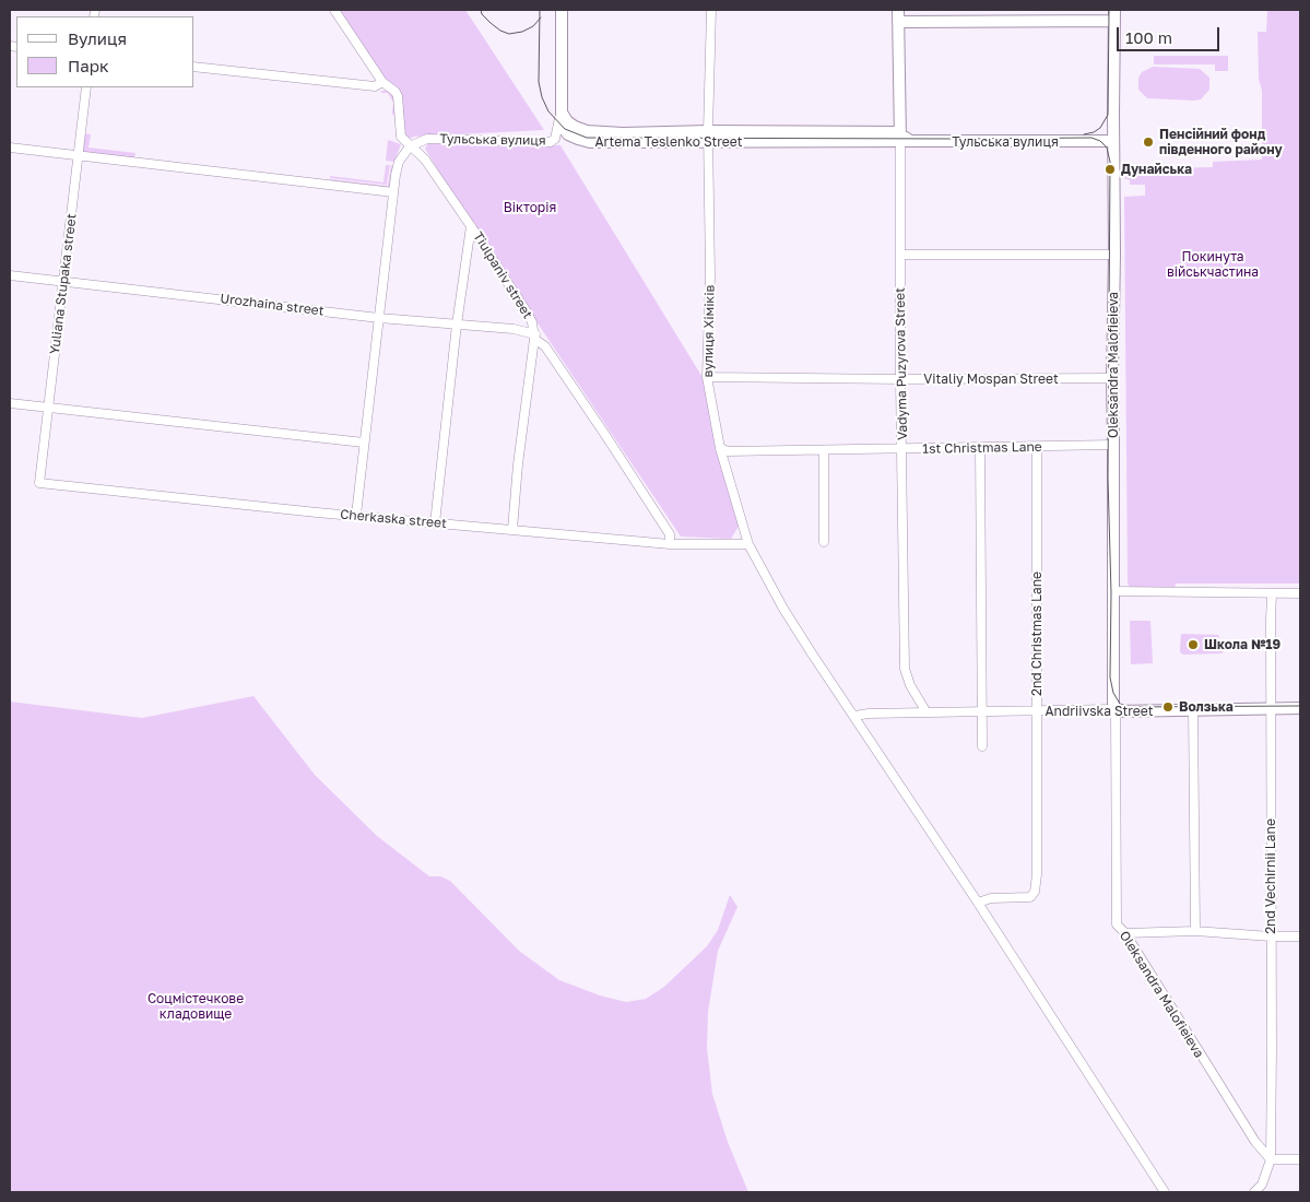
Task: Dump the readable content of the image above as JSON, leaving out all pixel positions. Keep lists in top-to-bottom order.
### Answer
{
  "streets": {
    "street": [
      "Тульська вулиця",
      "Artema Teslenko Street",
      "Tiulpaniv street",
      "Yuliana Stupaka street",
      "Urozhaina street",
      "вулиця Хіміків",
      "Vadyma Puzyrova Street",
      "Oleksandra Malofieieva",
      "Vitaliy Mospan Street",
      "1st Christmas Lane",
      "Cherkaska street",
      "2nd Christmas Lane",
      "Andriivska Street",
      "2nd Vechirnii Lane"
    ]
  },
  "crossings": [
    ["Тульська вулиця", "Artema Teslenko Street"],
    ["Тульська вулиця", "Tiulpaniv street"],
    ["Тульська вулиця", "Vadyma Puzyrova Street"],
    ["Тульська вулиця", "Oleksandra Malofieieva"],
    ["Artema Teslenko Street", "вулиця Хіміків"],
    ["Artema Teslenko Street", "Vadyma Puzyrova Street"],
    ["Tiulpaniv street", "Urozhaina street"],
    ["Tiulpaniv street", "Cherkaska street"],
    ["Yuliana Stupaka street", "Urozhaina street"],
    ["Yuliana Stupaka street", "Cherkaska street"],
    ["вулиця Хіміків", "Vitaliy Mospan Street"],
    ["вулиця Хіміків", "1st Christmas Lane"],
    ["вулиця Хіміків", "Cherkaska street"],
    ["вулиця Хіміків", "2nd Christmas Lane"],
    ["вулиця Хіміків", "Andriivska Street"],
    ["Vadyma Puzyrova Street", "Vitaliy Mospan Street"],
    ["Vadyma Puzyrova Street", "1st Christmas Lane"],
    ["Vadyma Puzyrova Street", "Andriivska Street"],
    ["Oleksandra Malofieieva", "Vitaliy Mospan Street"],
    ["Oleksandra Malofieieva", "1st Christmas Lane"],
    ["Oleksandra Malofieieva", "Andriivska Street"],
    ["Oleksandra Malofieieva", "2nd Vechirnii Lane"],
    ["1st Christmas Lane", "2nd Christmas Lane"],
    ["2nd Christmas Lane", "Andriivska Street"],
    ["Andriivska Street", "2nd Vechirnii Lane"]
  ],
  "parks": ["Вікторія", "Покинута військчастина", "Соцмістечкове кладовище"],
  "places": [
    "Пенсійний фонд південного району",
    "Дунайська",
    "Школа №19",
    "Волзька"
  ],
  "legend": ["Вулиця", "Парк"],
  "scale_bar": "100 m"
}
